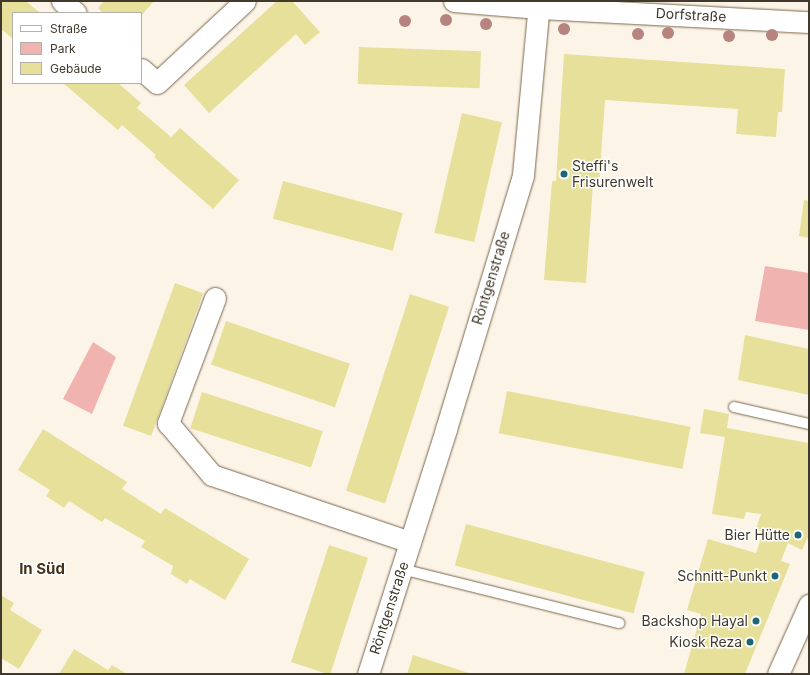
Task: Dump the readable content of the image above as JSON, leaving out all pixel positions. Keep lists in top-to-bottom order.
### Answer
{
  "streets": {
    "street": ["Dorfstraße", "Röntgenstraße"]
  },
  "crossings": [
    ["Dorfstraße", "Röntgenstraße"]
  ],
  "districts": ["In Süd"],
  "places": [
    "Steffi's Frisurenwelt",
    "Bier Hütte",
    "Schnitt-Punkt",
    "Backshop Hayal",
    "Kiosk Reza"
  ],
  "legend": ["Straße", "Park", "Gebäude"]
}
